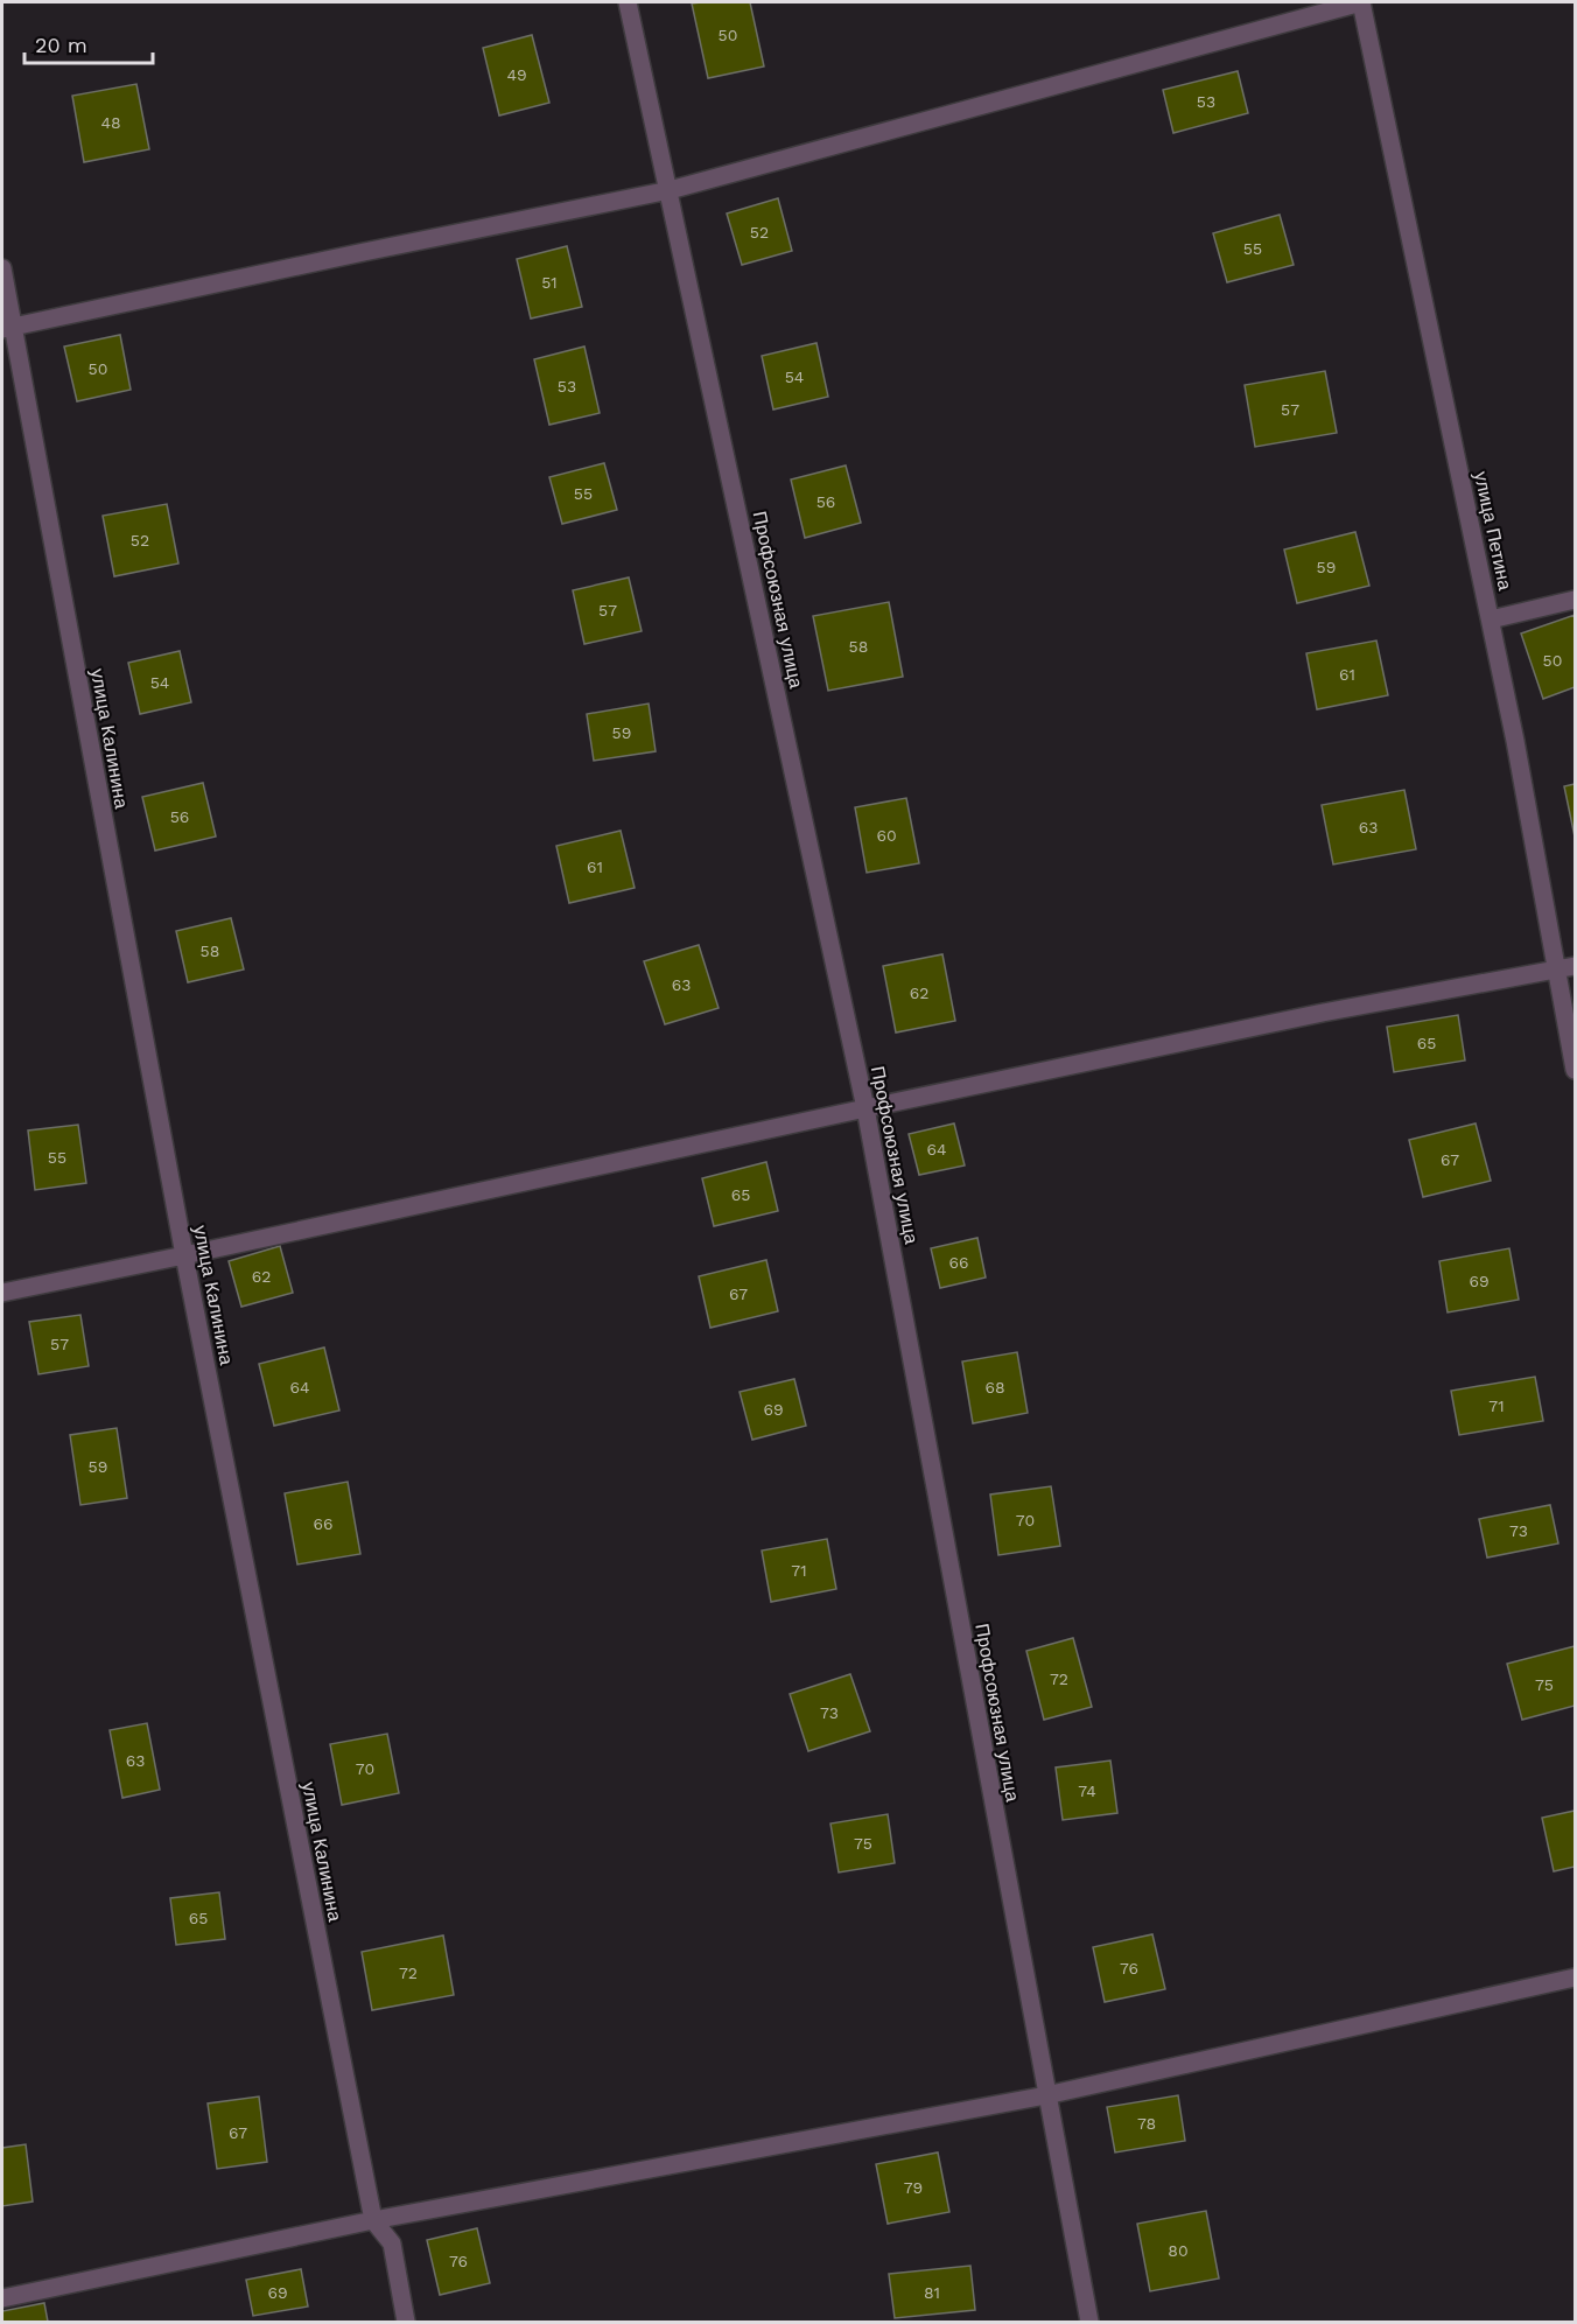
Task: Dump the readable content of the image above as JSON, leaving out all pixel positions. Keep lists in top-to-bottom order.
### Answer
{
  "streets": {
    "street": ["улица Петина", "Профсоюзная улица", "улица Калинина"]
  },
  "house_numbers": [
    "50",
    "49",
    "53",
    "48",
    "52",
    "55",
    "51",
    "50",
    "54",
    "53",
    "57",
    "55",
    "56",
    "52",
    "59",
    "57",
    "58",
    "50",
    "61",
    "54",
    "59",
    "56",
    "63",
    "60",
    "61",
    "58",
    "63",
    "62",
    "65",
    "64",
    "55",
    "67",
    "65",
    "66",
    "62",
    "69",
    "67",
    "57",
    "64",
    "68",
    "71",
    "69",
    "59",
    "70",
    "66",
    "73",
    "71",
    "72",
    "75",
    "73",
    "63",
    "70",
    "74",
    "75",
    "65",
    "76",
    "72",
    "78",
    "67",
    "79",
    "80",
    "76",
    "69",
    "81"
  ],
  "scale_bar": "20 m"
}
